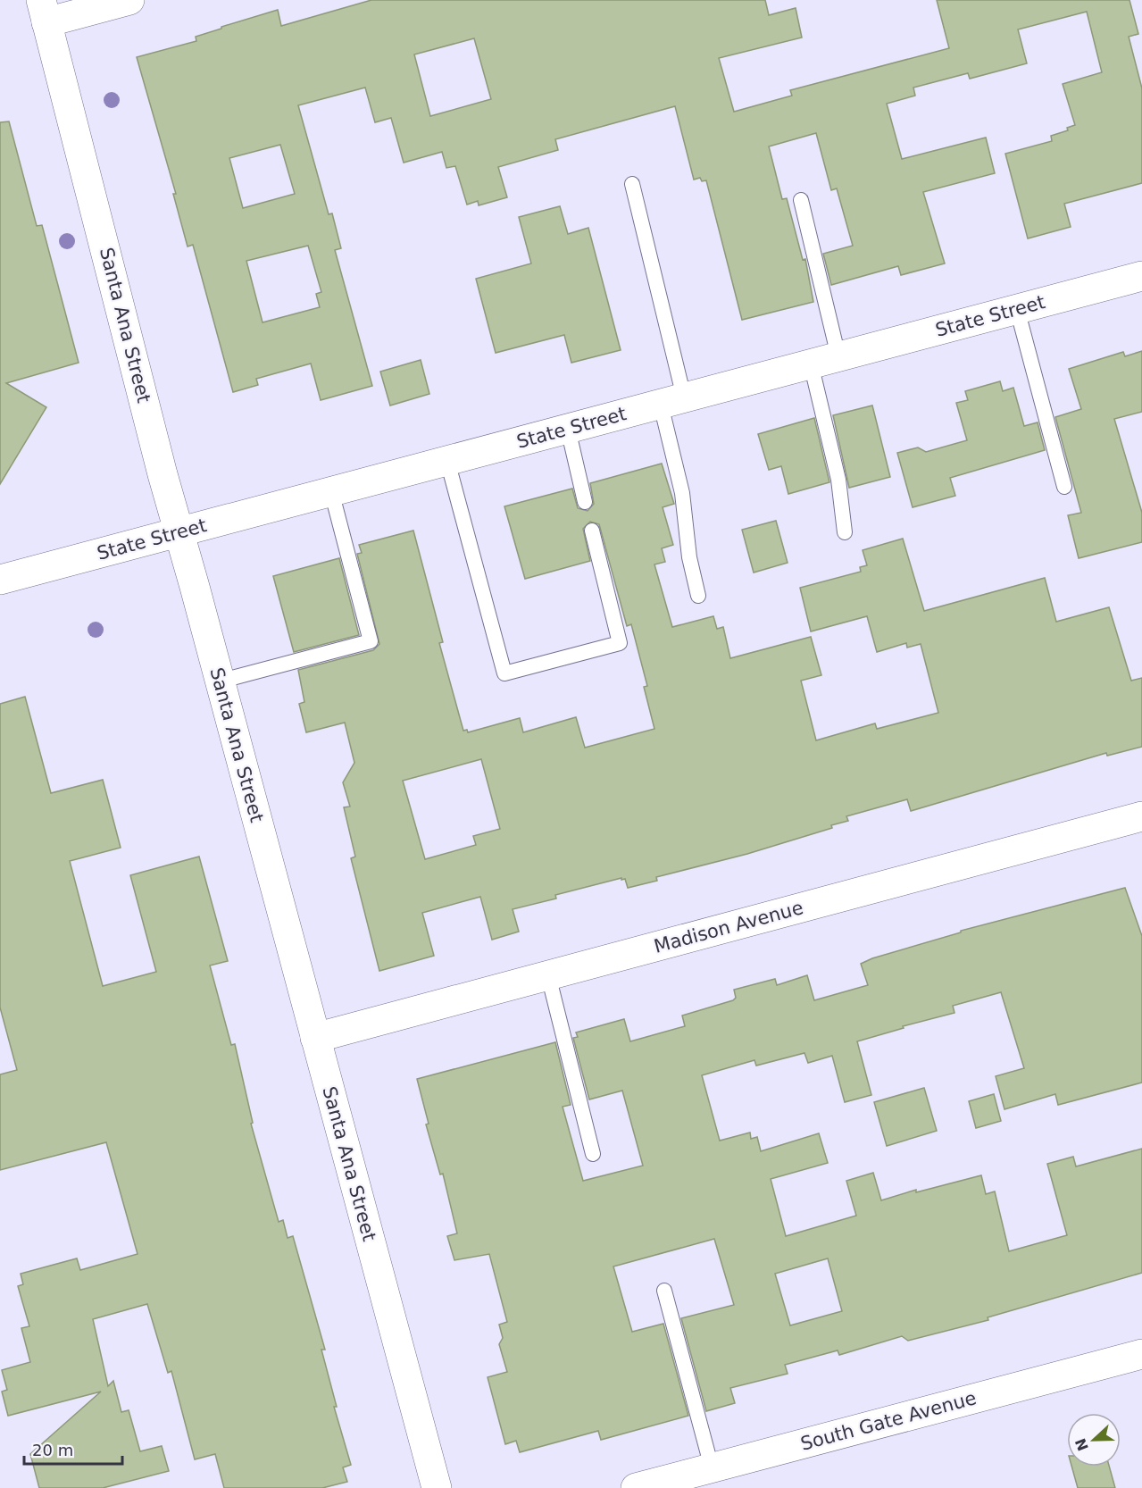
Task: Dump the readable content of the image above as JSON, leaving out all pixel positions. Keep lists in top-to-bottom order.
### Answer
{
  "streets": {
    "street": [
      "State Street",
      "Santa Ana Street",
      "Madison Avenue",
      "South Gate Avenue"
    ]
  },
  "crossings": [
    ["State Street", "Santa Ana Street"],
    ["Santa Ana Street", "Madison Avenue"]
  ],
  "scale_bar": "20 m",
  "north": "left"
}
